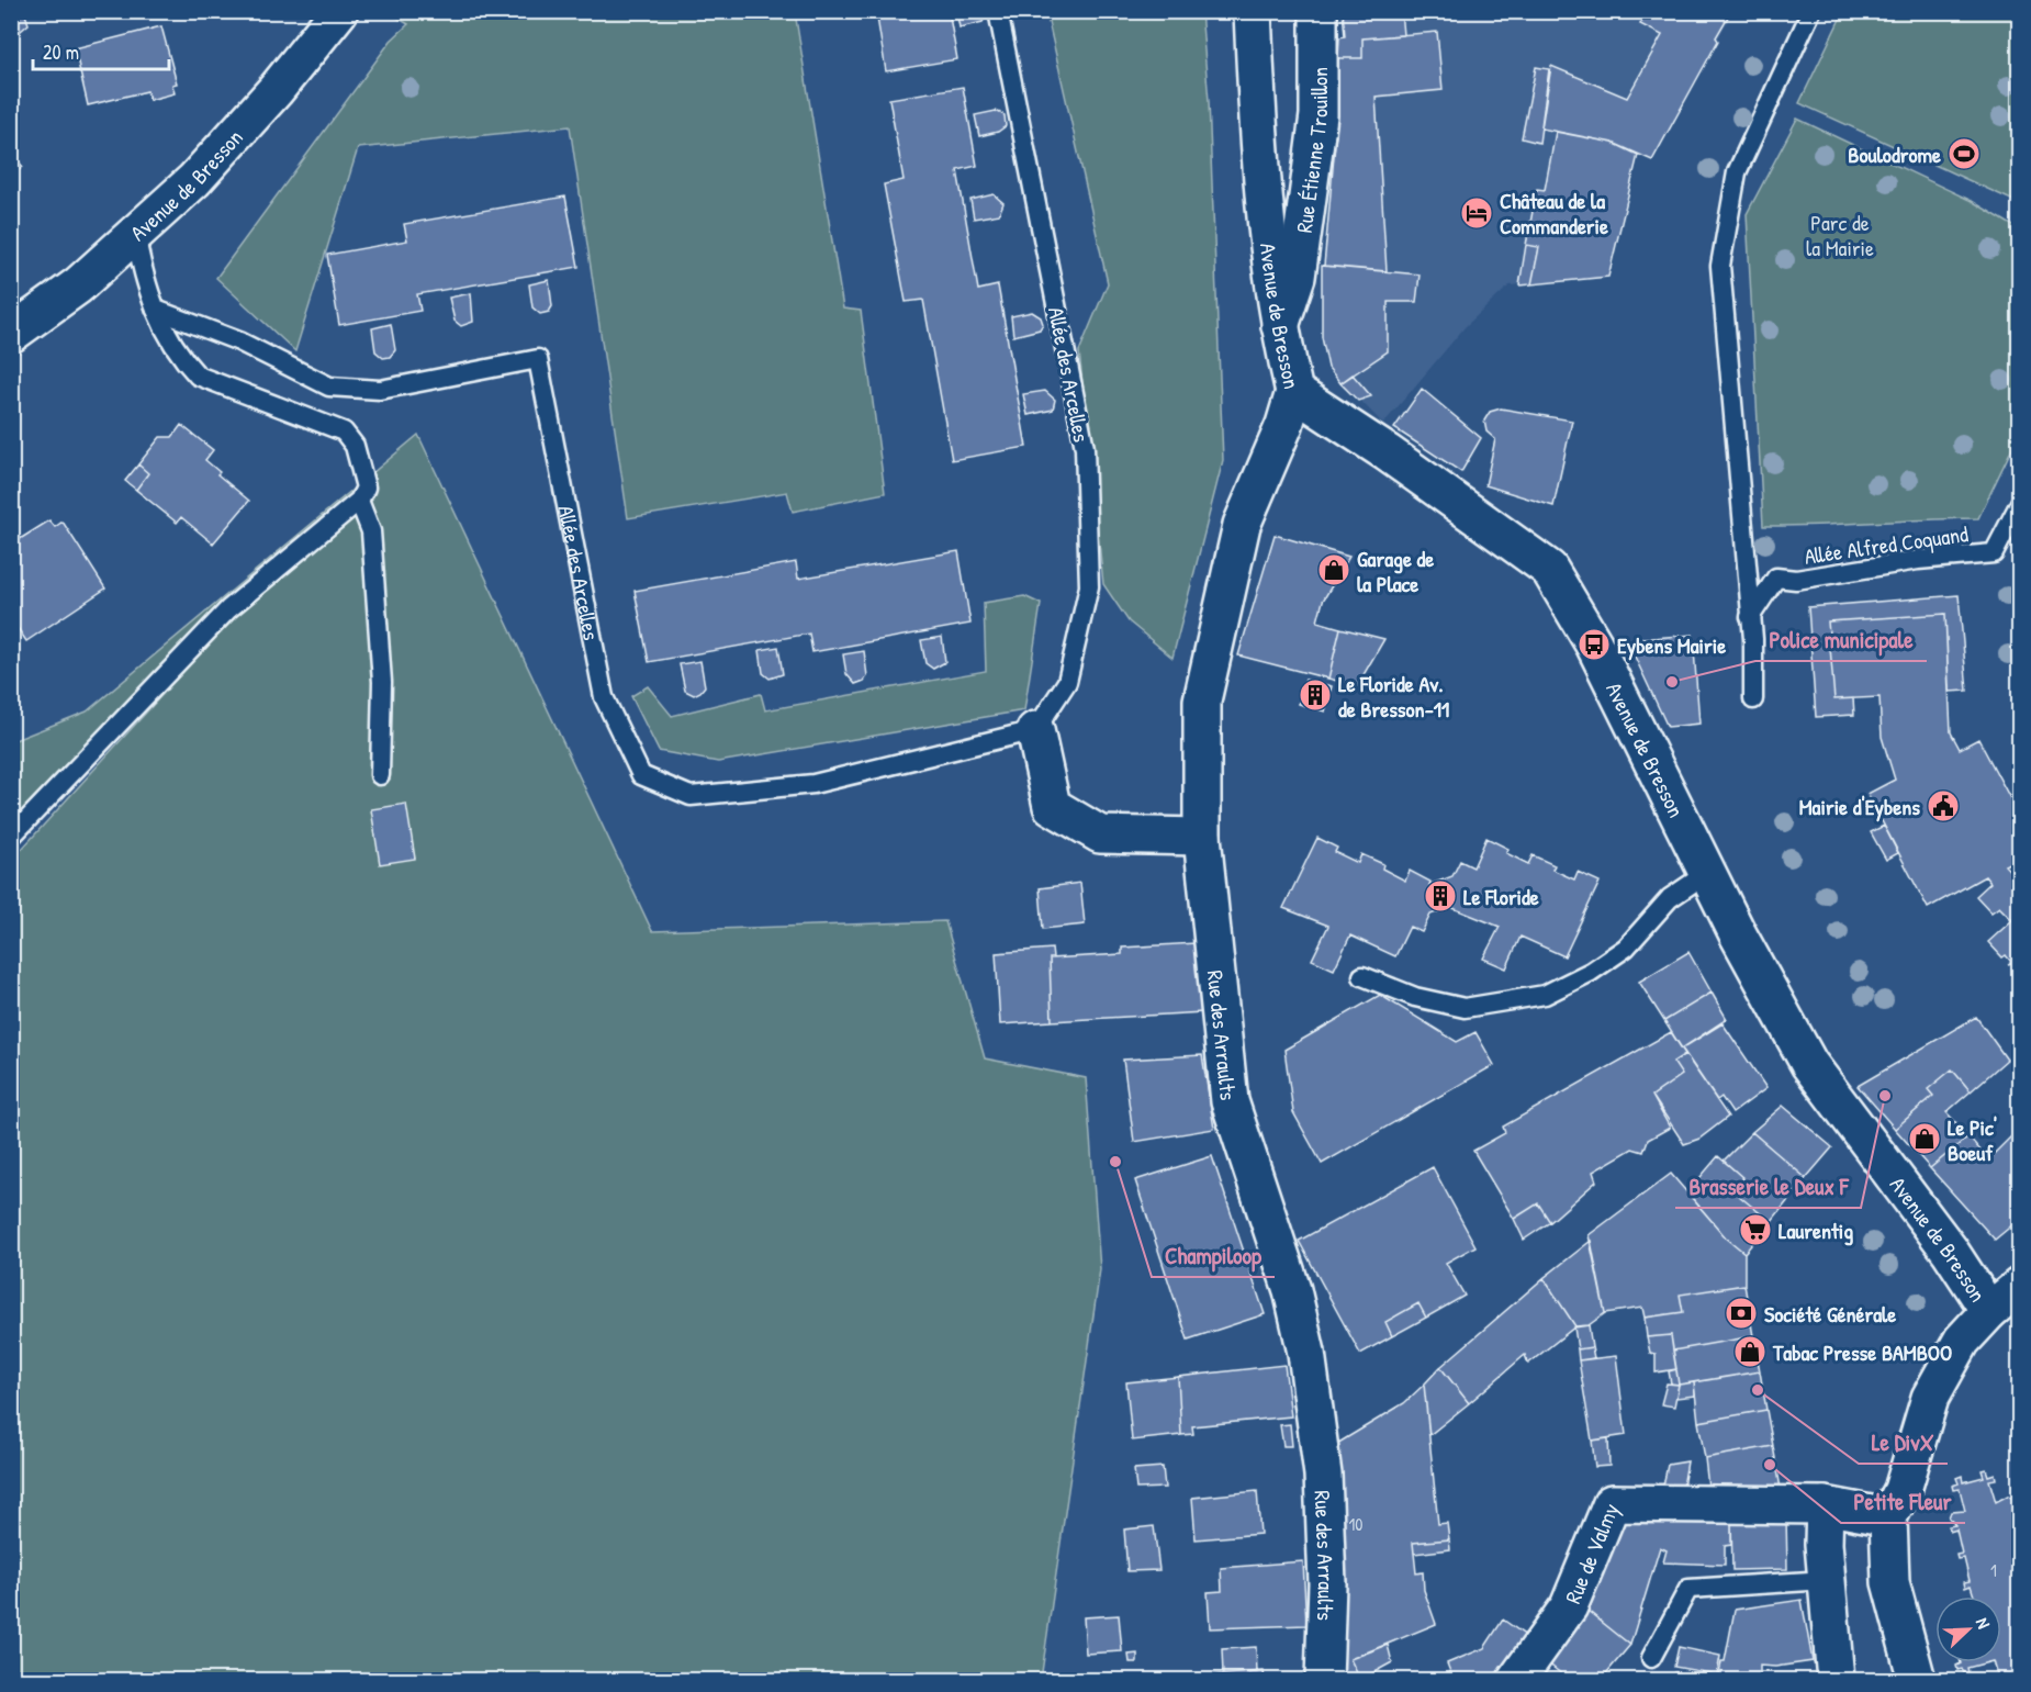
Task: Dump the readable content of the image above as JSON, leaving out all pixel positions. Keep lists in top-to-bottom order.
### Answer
{
  "streets": {
    "street": [
      "Rue Étienne Trouillon",
      "Avenue de Bresson",
      "Rue des Arraults",
      "Rue de Valmy"
    ],
    "lane": ["Allée des Arcelles", "Allée Alfred Coquand"]
  },
  "crossings": [
    ["Rue Étienne Trouillon", "Avenue de Bresson"],
    ["Avenue de Bresson", "Rue des Arraults"]
  ],
  "parks": ["Parc de la Mairie"],
  "places": {
    "sports": ["Boulodrome"],
    "hotel": ["Château de la Commanderie"],
    "shop": ["Garage de la Place", "Le Pic' Boeuf", "Tabac Presse BAMBOO"],
    "bus stop": ["Eybens Mairie"],
    "other": [
      "Police municipale",
      "Brasserie le Deux F",
      "Champiloop",
      "Le DivX",
      "Petite Fleur"
    ],
    "building": ["Le Floride Av. de Bresson-11", "Le Floride"],
    "public building": ["Mairie d'Eybens"],
    "supermarket": ["Laurentig"],
    "bank": ["Société Générale"]
  },
  "house_numbers": ["10", "1"],
  "scale_bar": "20 m",
  "north": "top right"
}
